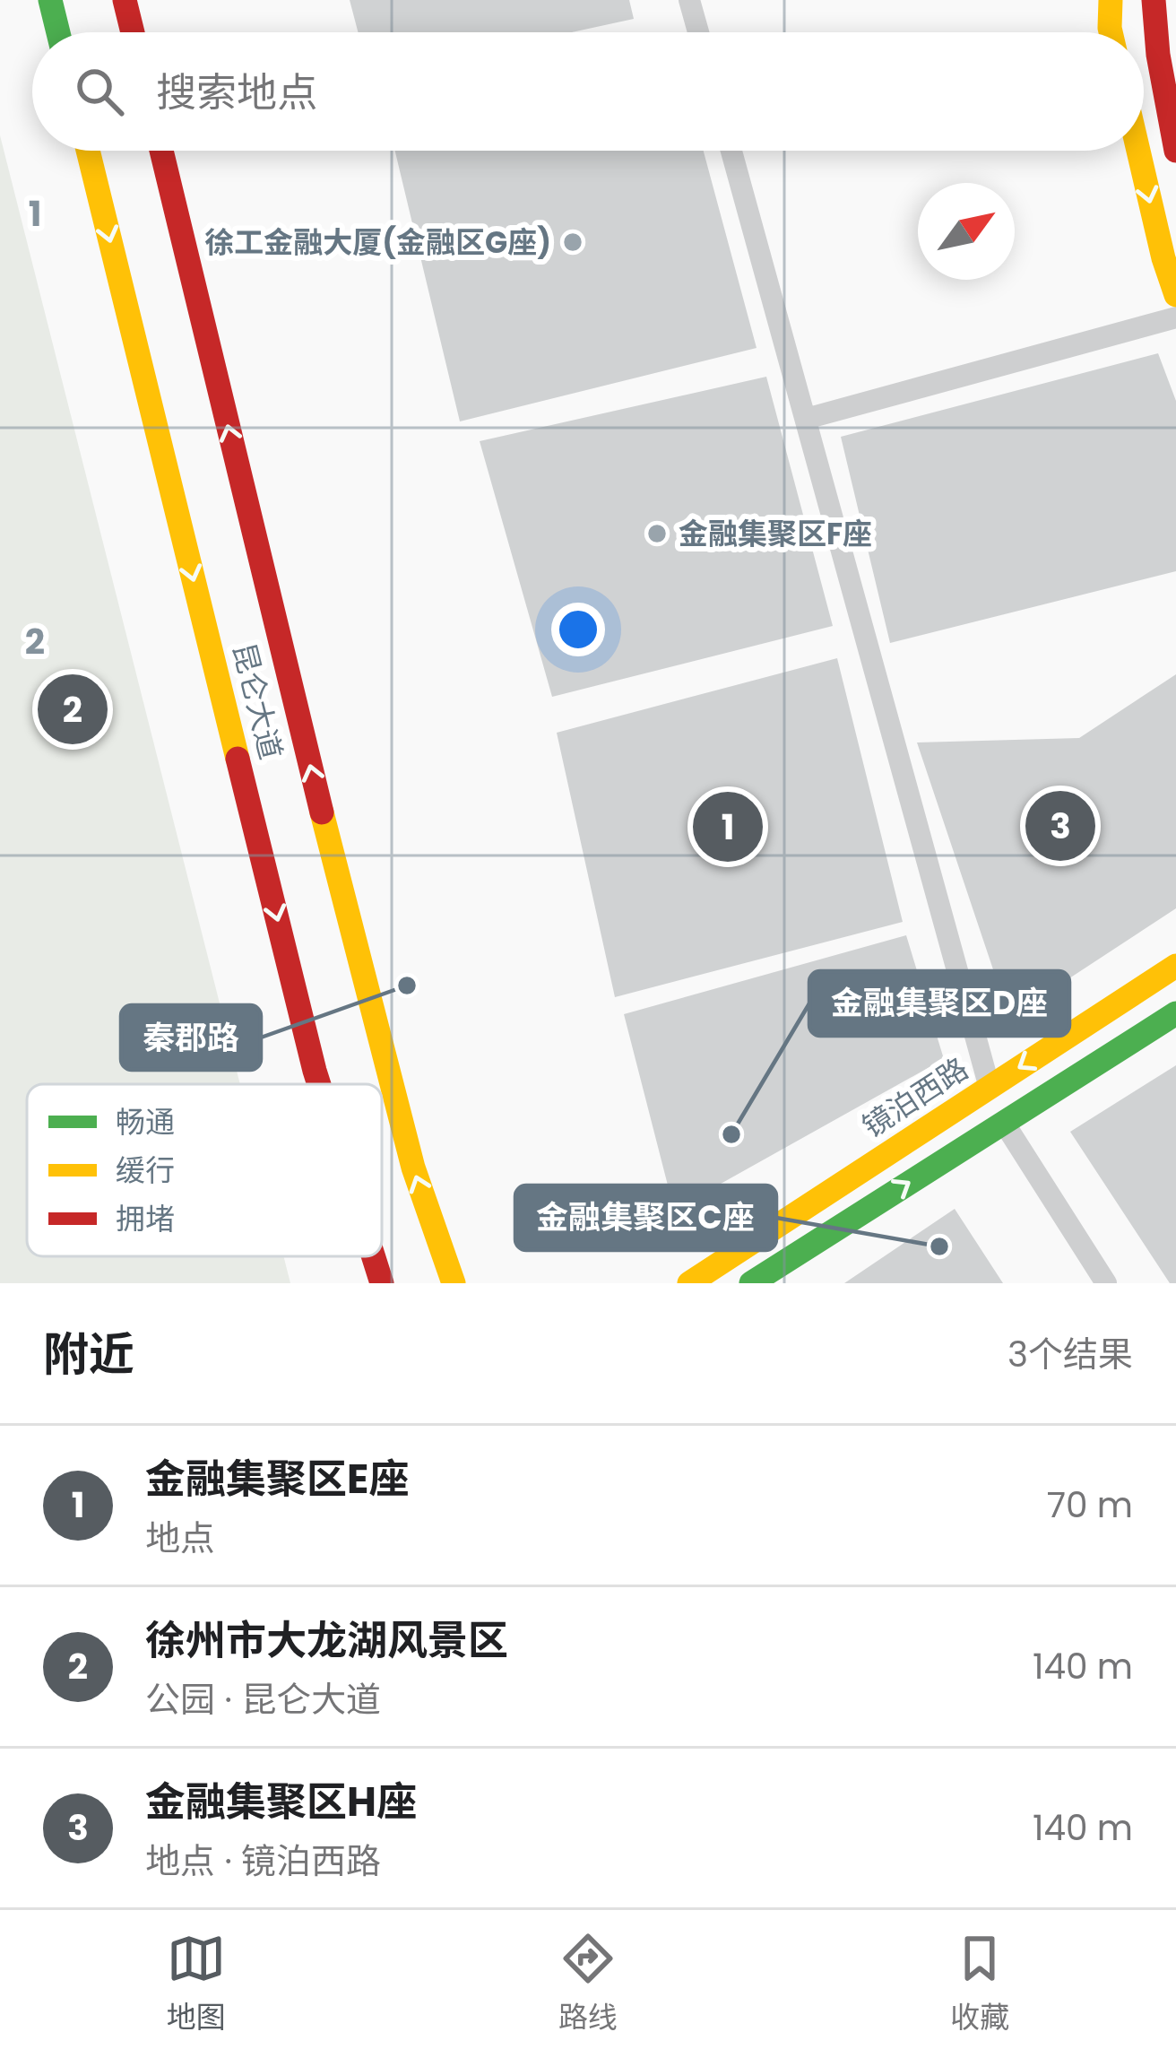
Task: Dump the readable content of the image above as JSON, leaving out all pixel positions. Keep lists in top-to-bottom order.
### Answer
{
  "streets": {
    "main road": ["昆仑大道", "镜泊西路"]
  },
  "places": [
    "徐工金融大厦(金融区G座)",
    "金融集聚区F座",
    "秦郡路",
    "金融集聚区D座",
    "金融集聚区C座"
  ],
  "legend": ["畅通", "缓行", "拥堵"],
  "north": "top right",
  "page": {
    "search": "搜索地点",
    "pins": ["2", "3", "1"],
    "heading": ["附近", "3个结果"],
    "list": [
      {
        "mark": "1",
        "name": "金融集聚区E座",
        "note": "地点",
        "value": "70 m"
      },
      {
        "mark": "2",
        "name": "徐州市大龙湖风景区",
        "note": "公园 · 昆仑大道",
        "value": "140 m"
      },
      {
        "mark": "3",
        "name": "金融集聚区H座",
        "note": "地点 · 镜泊西路",
        "value": "140 m"
      }
    ],
    "nav": ["地图", "路线", "收藏"]
  },
  "grid": {
    "rows": ["1", "2"]
  }
}
